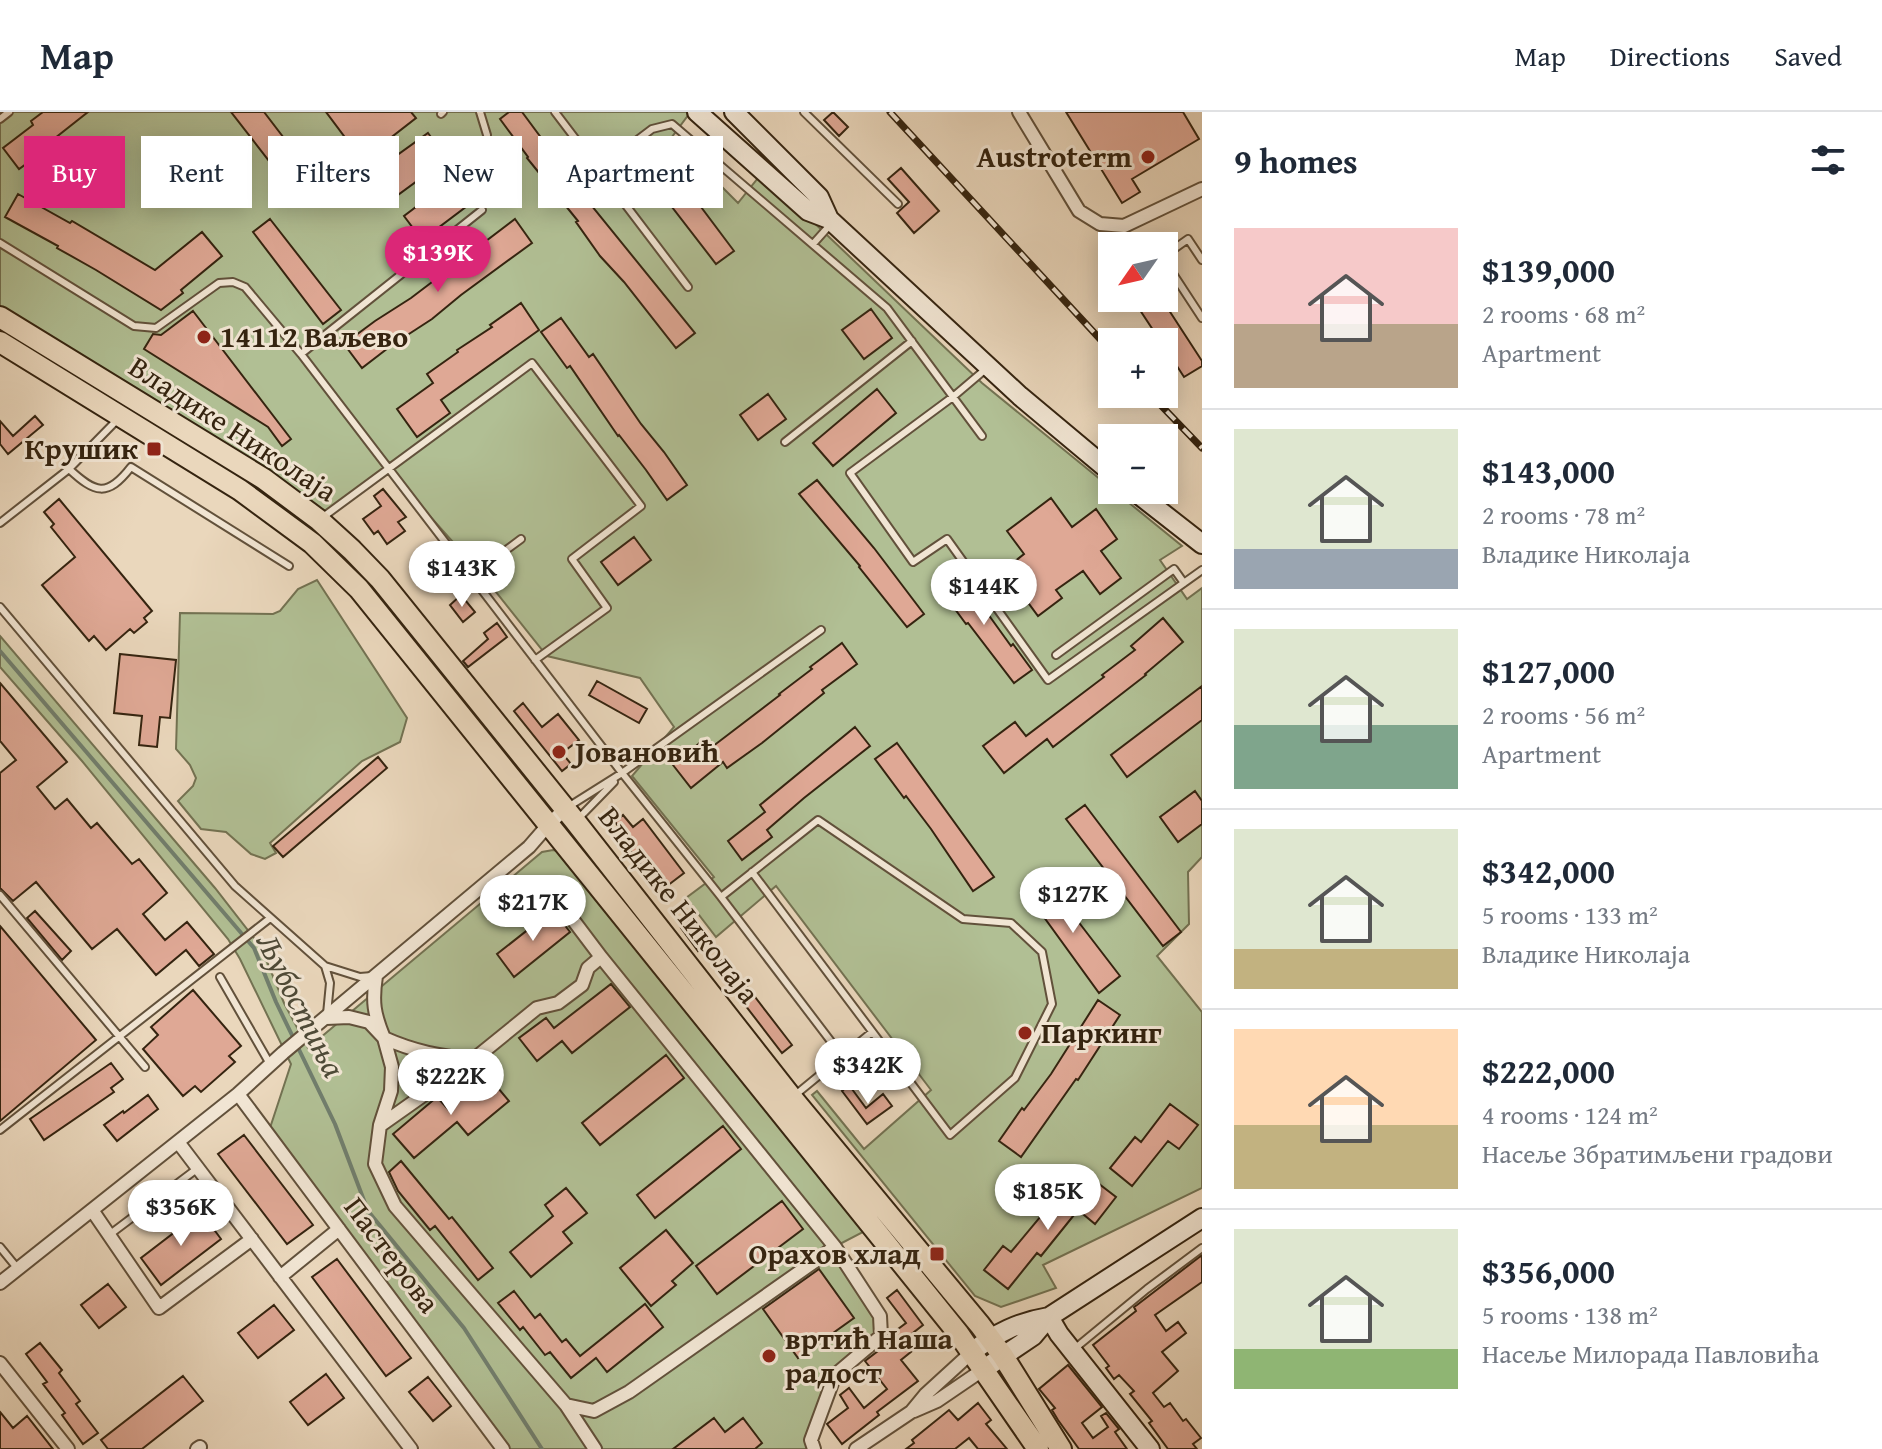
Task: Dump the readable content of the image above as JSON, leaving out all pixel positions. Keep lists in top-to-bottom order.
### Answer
{
  "streets": {
    "main road": ["Владике Николаја"],
    "street": ["Пастерова"]
  },
  "water": ["Љубостиња"],
  "places": {
    "other": [
      "Austroterm",
      "14112 Ваљево",
      "Јовановић",
      "Паркинг",
      "вртић Наша радост"
    ],
    "transit": ["Крушик", "Орахов хлад"]
  },
  "north": "bottom left",
  "page": {
    "header": "Map",
    "nav": ["Map", "Directions", "Saved"],
    "heading": "9 homes",
    "chip": [
      "Buy",
      "Rent",
      "Filters",
      "New",
      "Apartment"
    ],
    "list": [
      {
        "name": "$139,000",
        "note": "2 rooms · 68 m² · Apartment"
      },
      {
        "name": "$143,000",
        "note": "2 rooms · 78 m² · Владике Николаја"
      },
      {
        "name": "$127,000",
        "note": "2 rooms · 56 m² · Apartment"
      },
      {
        "name": "$342,000",
        "note": "5 rooms · 133 m² · Владике Николаја"
      },
      {
        "name": "$222,000",
        "note": "4 rooms · 124 m² · Насеље Збратимљени градови"
      },
      {
        "name": "$356,000",
        "note": "5 rooms · 138 m² · Насеље Милорада Павловића"
      }
    ],
    "price": [
      "$139K",
      "$143K",
      "$144K",
      "$127K",
      "$217K",
      "$342K",
      "$222K",
      "$185K",
      "$356K"
    ],
    "map_buttons": ["+", "−"]
  }
}
